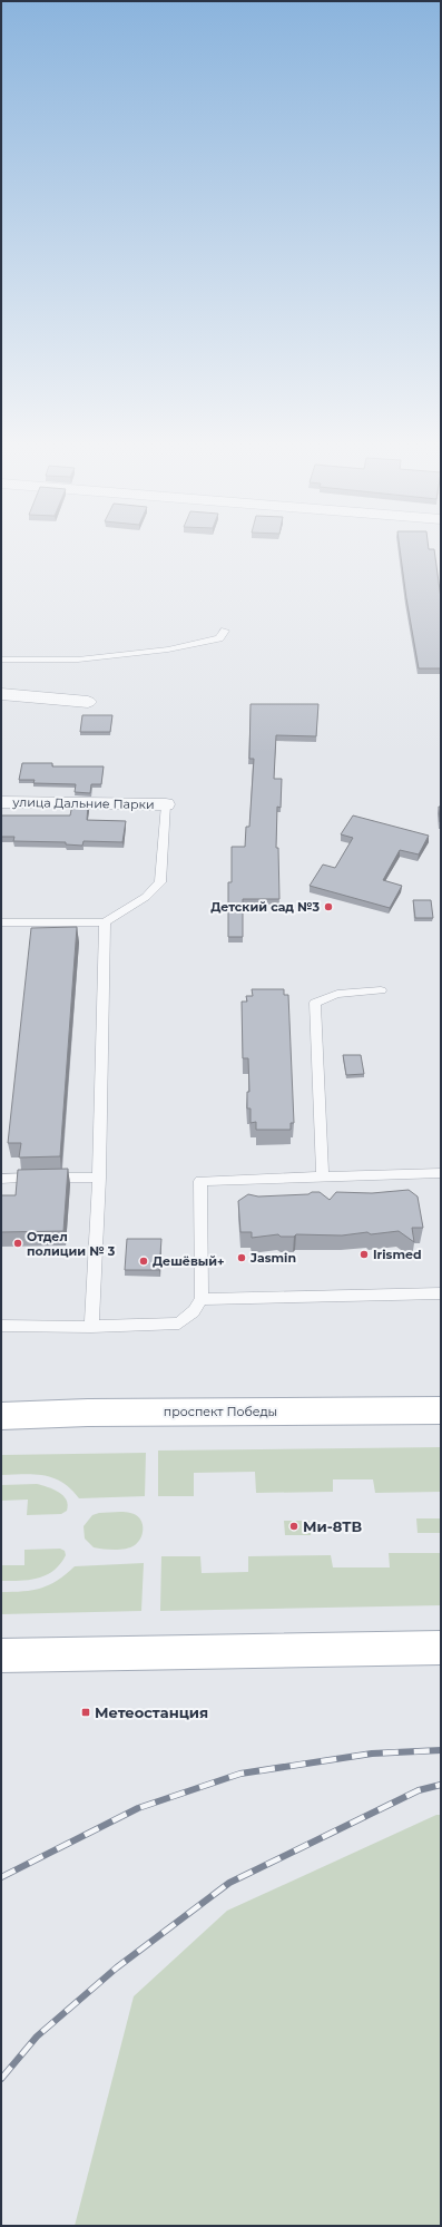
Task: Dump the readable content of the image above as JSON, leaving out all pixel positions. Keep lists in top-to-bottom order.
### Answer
{
  "streets": {
    "main road": ["проспект Победы"],
    "street": ["улица Дальние Парки"]
  },
  "places": {
    "other": [
      "Детский сад №3",
      "Отдел полиции № 3",
      "Irismed",
      "Jasmin",
      "Дешёвый+",
      "Ми-8ТВ"
    ],
    "transit": ["Метеостанция"]
  }
}
